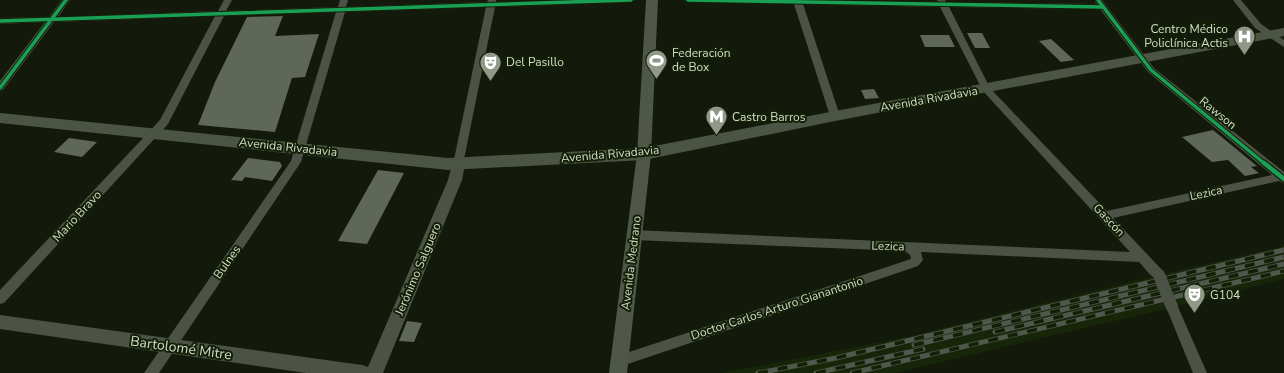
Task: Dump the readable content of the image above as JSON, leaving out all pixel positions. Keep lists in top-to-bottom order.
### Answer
{
  "streets": {
    "main road": ["Avenida Rivadavia", "Avenida Medrano"],
    "street": [
      "Rawson",
      "Lezica",
      "Mario Bravo",
      "Gascón",
      "Bulnes",
      "Jerónimo Salguero",
      "Doctor Carlos Arturo Gianantonio",
      "Bartolomé Mitre"
    ]
  },
  "crossings": [
    ["Avenida Rivadavia", "Rawson"],
    ["Avenida Rivadavia", "Mario Bravo"],
    ["Avenida Rivadavia", "Gascón"],
    ["Avenida Rivadavia", "Bulnes"],
    ["Avenida Rivadavia", "Avenida Medrano"],
    ["Avenida Rivadavia", "Jerónimo Salguero"],
    ["Rawson", "Lezica"],
    ["Lezica", "Gascón"],
    ["Lezica", "Avenida Medrano"],
    ["Lezica", "Doctor Carlos Arturo Gianantonio"],
    ["Bulnes", "Bartolomé Mitre"],
    ["Avenida Medrano", "Doctor Carlos Arturo Gianantonio"]
  ],
  "places": {
    "hospital": ["Centro Médico Policlínica Actis"],
    "sports": ["Federación de Box"],
    "theatre": ["Del Pasillo", "G104"],
    "metro station": ["Castro Barros"]
  }
}
